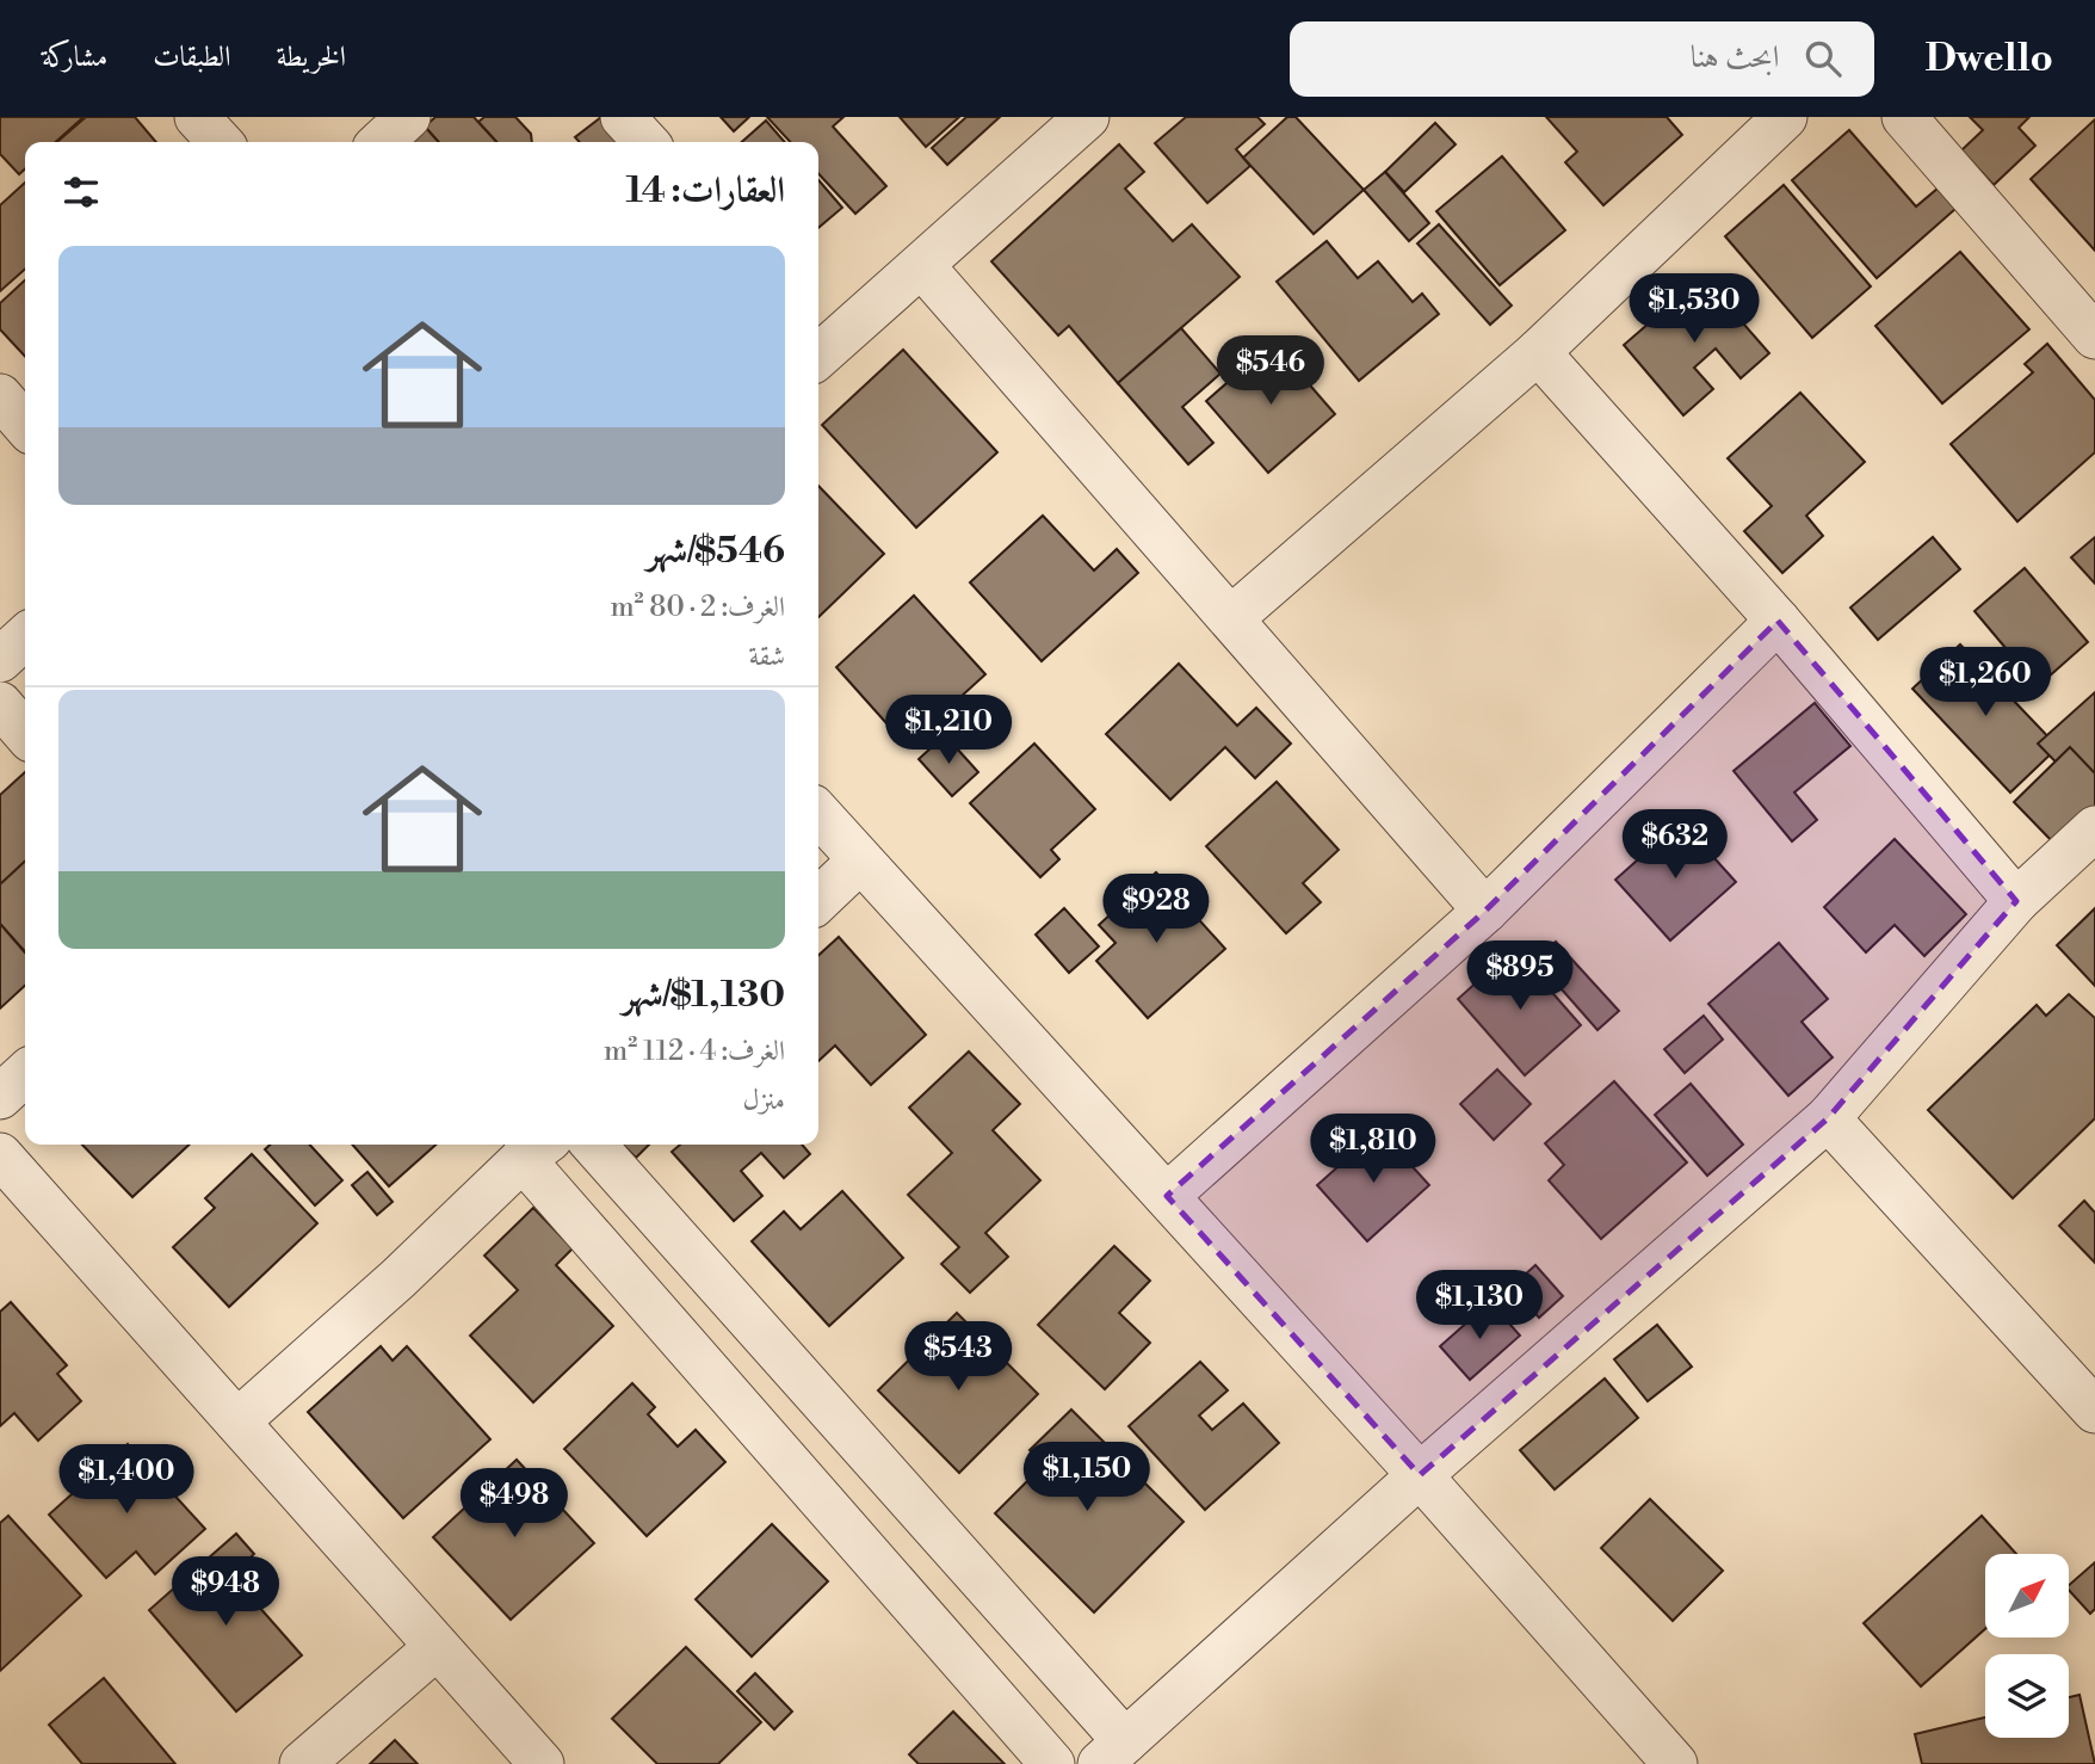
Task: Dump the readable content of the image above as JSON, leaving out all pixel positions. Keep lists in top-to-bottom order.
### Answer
{
  "north": "top right",
  "page": {
    "header": "Dwello",
    "search": "ابحث هنا",
    "nav": ["الخريطة", "الطبقات", "مشاركة"],
    "heading": "العقارات: 14",
    "list": [
      {
        "name": "$546/شهر",
        "note": "الغرف: 2 · 80 m² · شقة"
      },
      {
        "name": "$1,130/شهر",
        "note": "الغرف: 4 · 112 m² · منزل"
      }
    ],
    "price": [
      "$1,530",
      "$546",
      "$1,260",
      "$1,210",
      "$632",
      "$928",
      "$895",
      "$1,810",
      "$1,130",
      "$543",
      "$1,150",
      "$1,400",
      "$498",
      "$948"
    ]
  }
}
